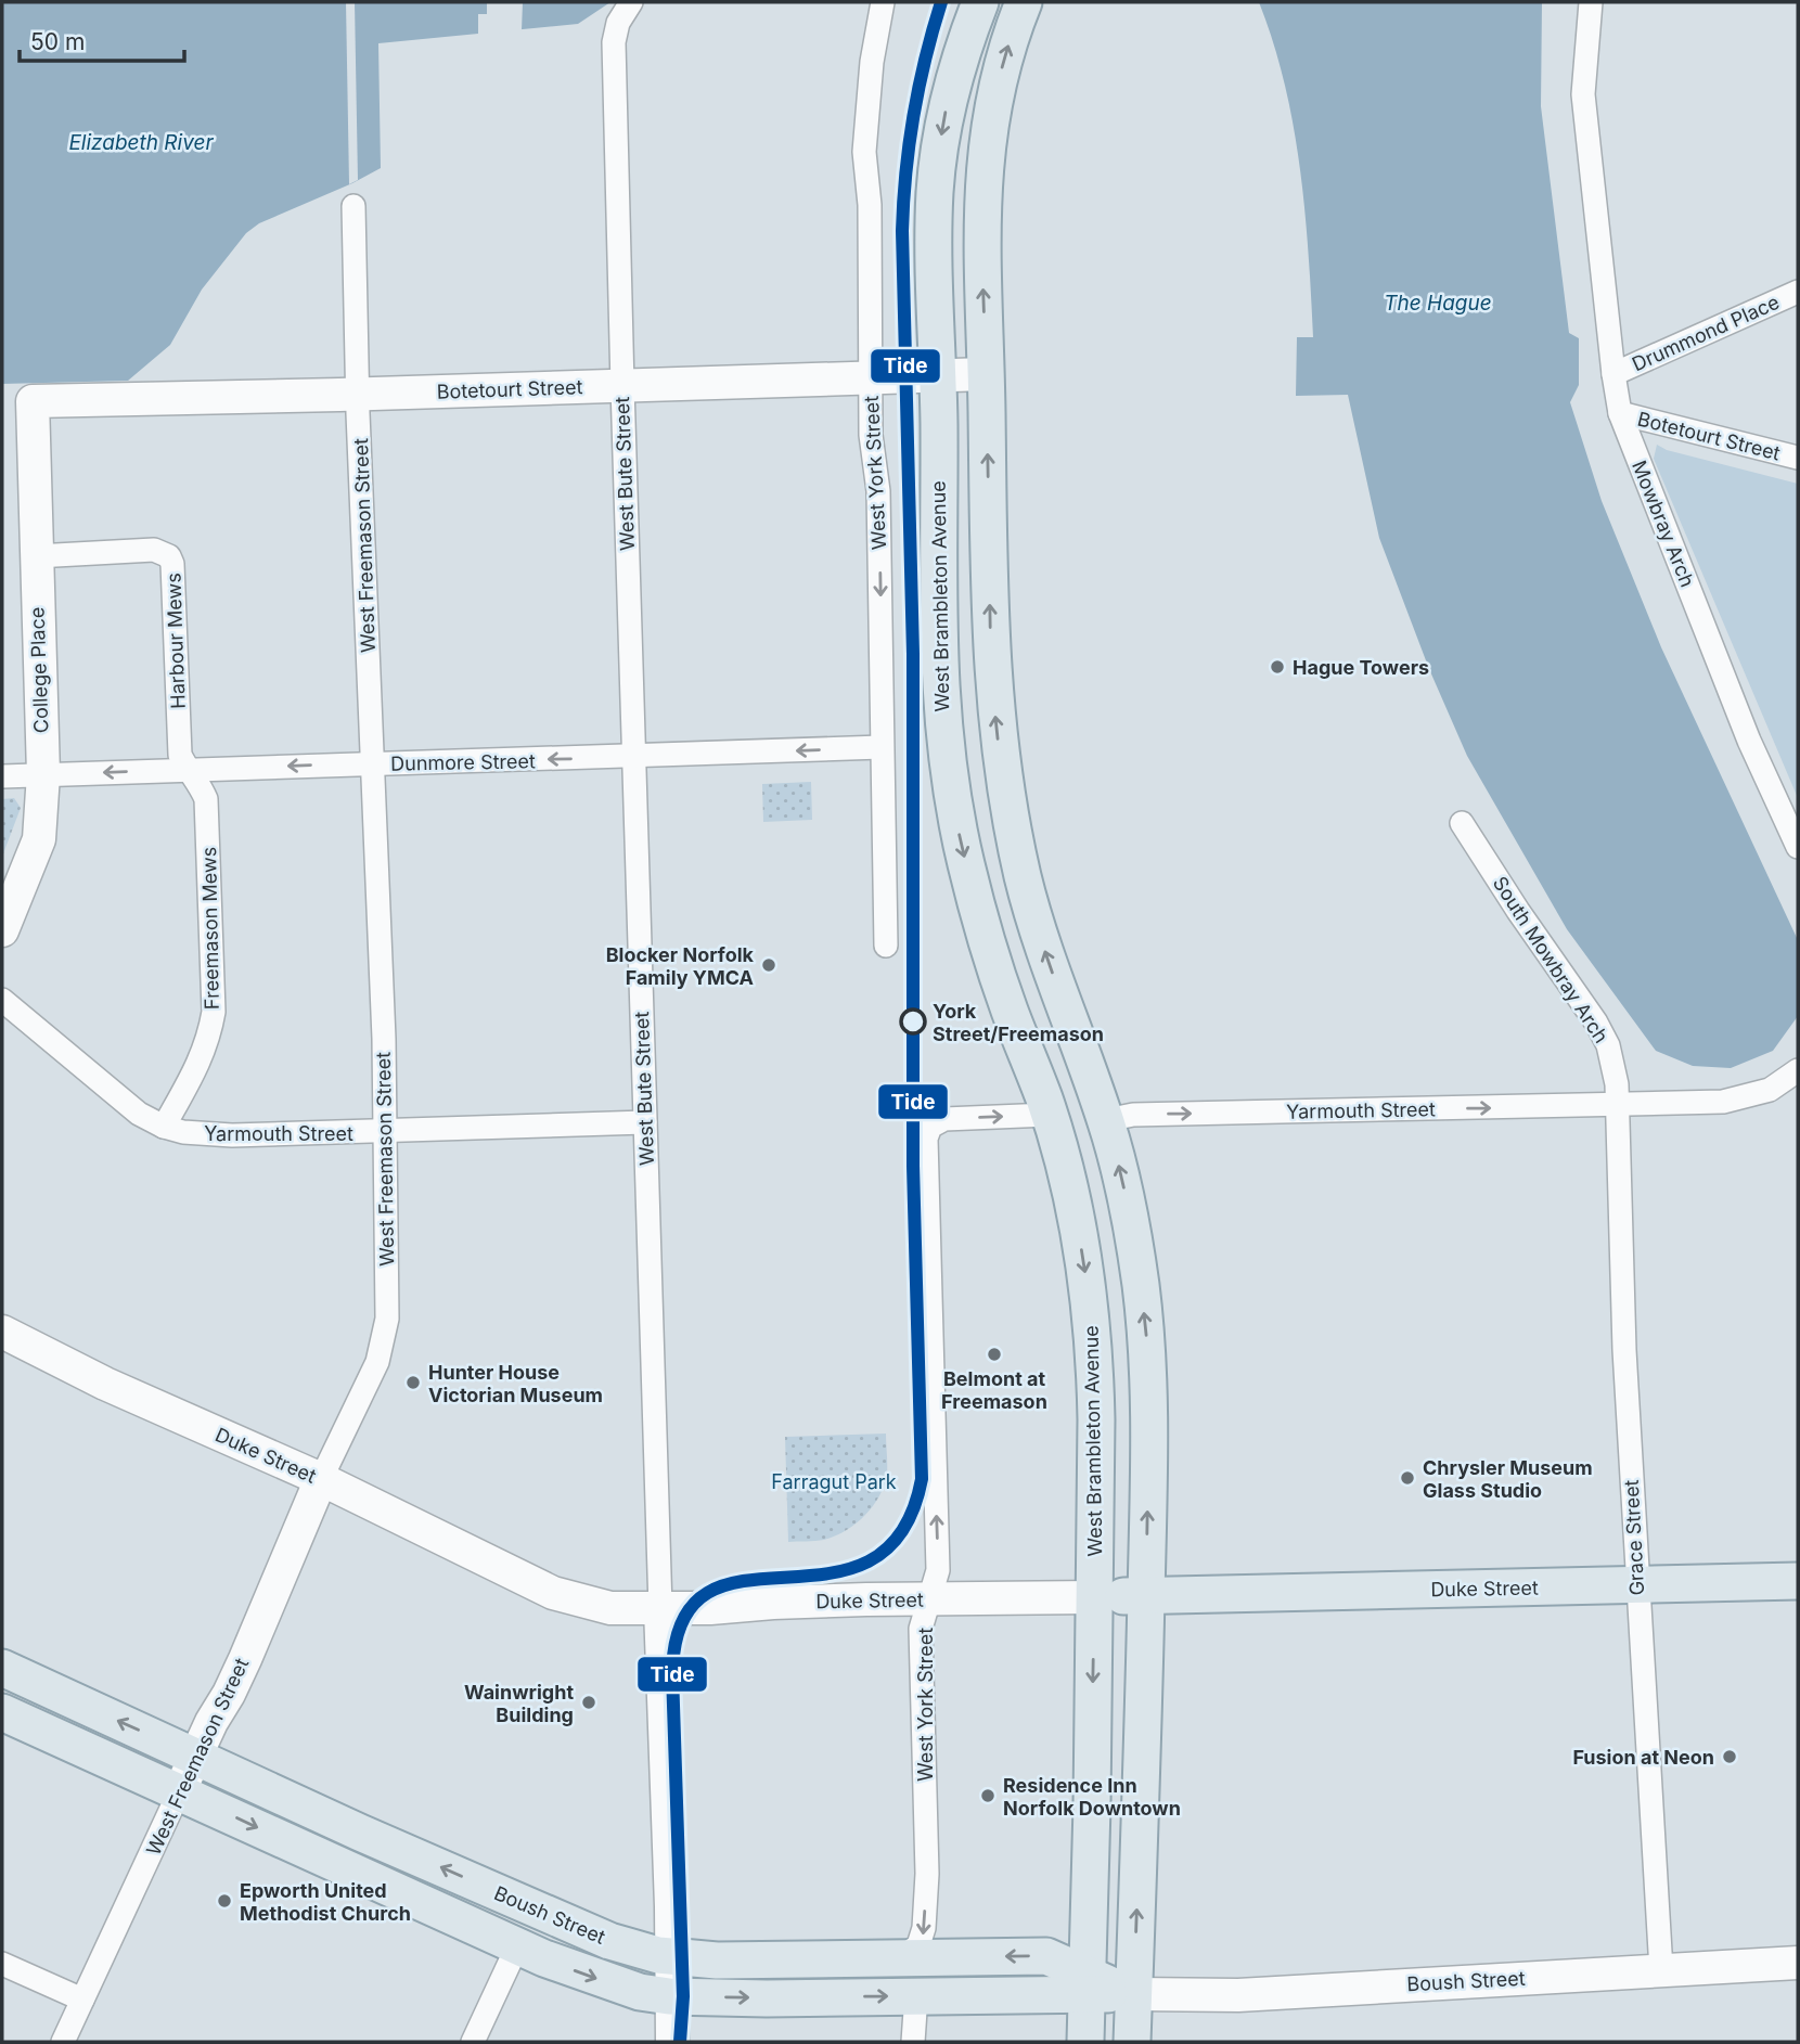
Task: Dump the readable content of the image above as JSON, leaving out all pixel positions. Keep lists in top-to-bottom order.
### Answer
{
  "streets": {
    "main road": ["West Brambleton Avenue", "Duke Street", "Boush Street"],
    "street": [
      "Drummond Place",
      "Botetourt Street",
      "West York Street",
      "West Bute Street",
      "Mowbray Arch",
      "West Freemason Street",
      "Harbour Mews",
      "College Place",
      "Dunmore Street",
      "Freemason Mews",
      "South Mowbray Arch",
      "Yarmouth Street",
      "Grace Street"
    ]
  },
  "crossings": [
    ["Drummond Place", "Mowbray Arch"],
    ["Botetourt Street", "West York Street"],
    ["Botetourt Street", "West Bute Street"],
    ["Botetourt Street", "Mowbray Arch"],
    ["Botetourt Street", "West Freemason Street"],
    ["Botetourt Street", "West Brambleton Avenue"],
    ["Botetourt Street", "College Place"],
    ["West York Street", "West Brambleton Avenue"],
    ["West York Street", "Dunmore Street"],
    ["West York Street", "Duke Street"],
    ["West York Street", "Boush Street"],
    ["West Bute Street", "Dunmore Street"],
    ["West Bute Street", "Yarmouth Street"],
    ["West Bute Street", "Duke Street"],
    ["West Bute Street", "Boush Street"],
    ["West Freemason Street", "Dunmore Street"],
    ["West Freemason Street", "Yarmouth Street"],
    ["West Freemason Street", "Duke Street"],
    ["West Freemason Street", "Boush Street"],
    ["West Brambleton Avenue", "Duke Street"],
    ["West Brambleton Avenue", "Boush Street"],
    ["Harbour Mews", "College Place"],
    ["Harbour Mews", "Dunmore Street"],
    ["Harbour Mews", "Freemason Mews"],
    ["College Place", "Dunmore Street"],
    ["Dunmore Street", "Freemason Mews"],
    ["Freemason Mews", "Yarmouth Street"],
    ["South Mowbray Arch", "Yarmouth Street"],
    ["South Mowbray Arch", "Grace Street"],
    ["Yarmouth Street", "Grace Street"],
    ["Duke Street", "Grace Street"],
    ["Grace Street", "Boush Street"]
  ],
  "one_way": ["Dunmore Street", "Yarmouth Street"],
  "water": ["Elizabeth River", "The Hague"],
  "parks": ["Farragut Park"],
  "places": [
    "Hague Towers",
    "Blocker Norfolk Family YMCA",
    "York Street/Freemason",
    "Belmont at Freemason",
    "Hunter House Victorian Museum",
    "Chrysler Museum Glass Studio",
    "Wainwright Building",
    "Fusion at Neon",
    "Residence Inn Norfolk Downtown",
    "Epworth United Methodist Church"
  ],
  "lines": ["transit line Tide"],
  "scale_bar": "50 m"
}
